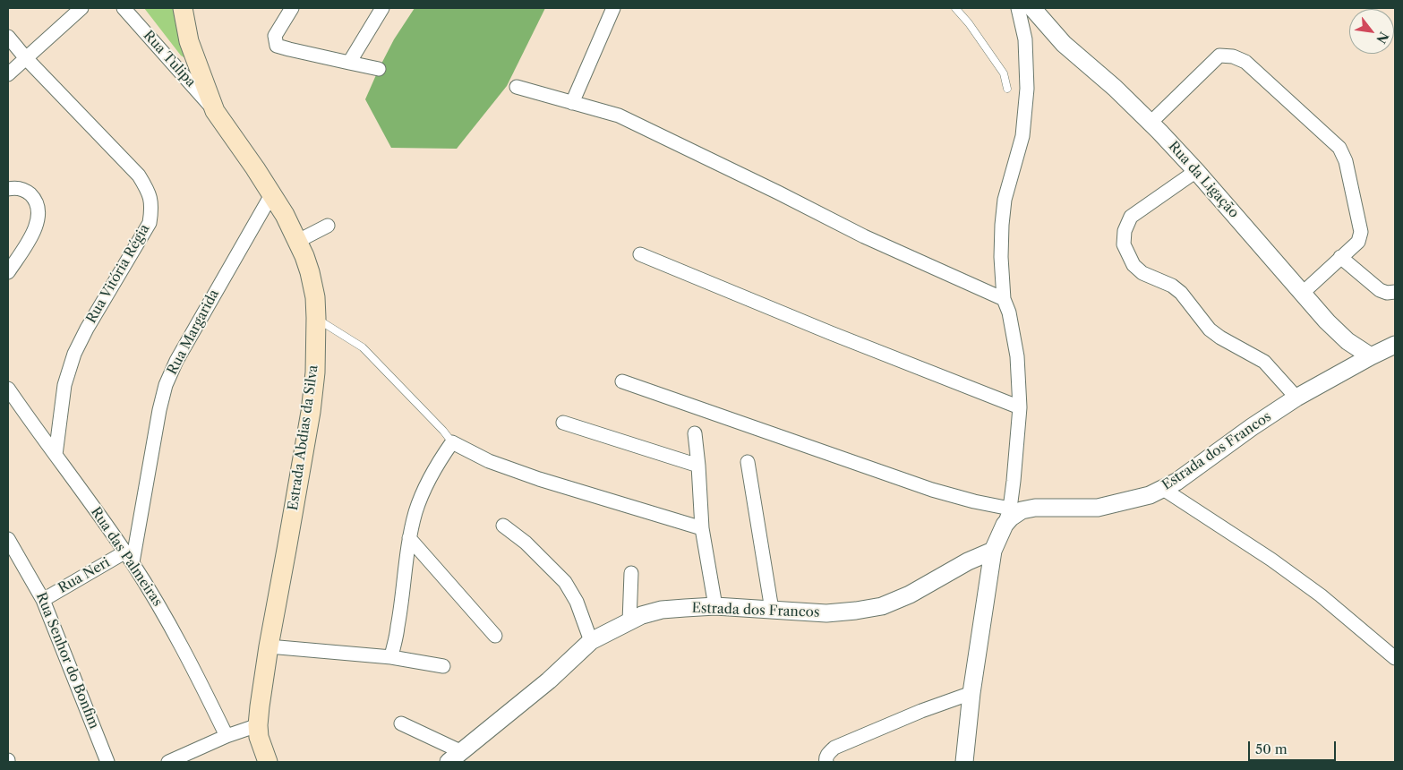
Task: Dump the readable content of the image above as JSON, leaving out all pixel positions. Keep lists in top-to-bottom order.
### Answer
{
  "streets": {
    "main road": ["Estrada Abdias da Silva"],
    "street": [
      "Rua Tulipa",
      "Rua da Ligação",
      "Rua Vitória Régia",
      "Rua Margarida",
      "Estrada dos Francos",
      "Rua das Palmeiras",
      "Rua Neri",
      "Rua Senhor do Bonfim"
    ]
  },
  "crossings": [
    ["Rua Tulipa", "Estrada Abdias da Silva"],
    ["Rua da Ligação", "Estrada dos Francos"],
    ["Rua Vitória Régia", "Rua das Palmeiras"],
    ["Rua Margarida", "Estrada Abdias da Silva"],
    ["Rua Margarida", "Rua das Palmeiras"],
    ["Rua Margarida", "Rua Neri"],
    ["Rua das Palmeiras", "Rua Neri"],
    ["Rua Neri", "Rua Senhor do Bonfim"]
  ],
  "scale_bar": "50 m",
  "north": "bottom right"
}
